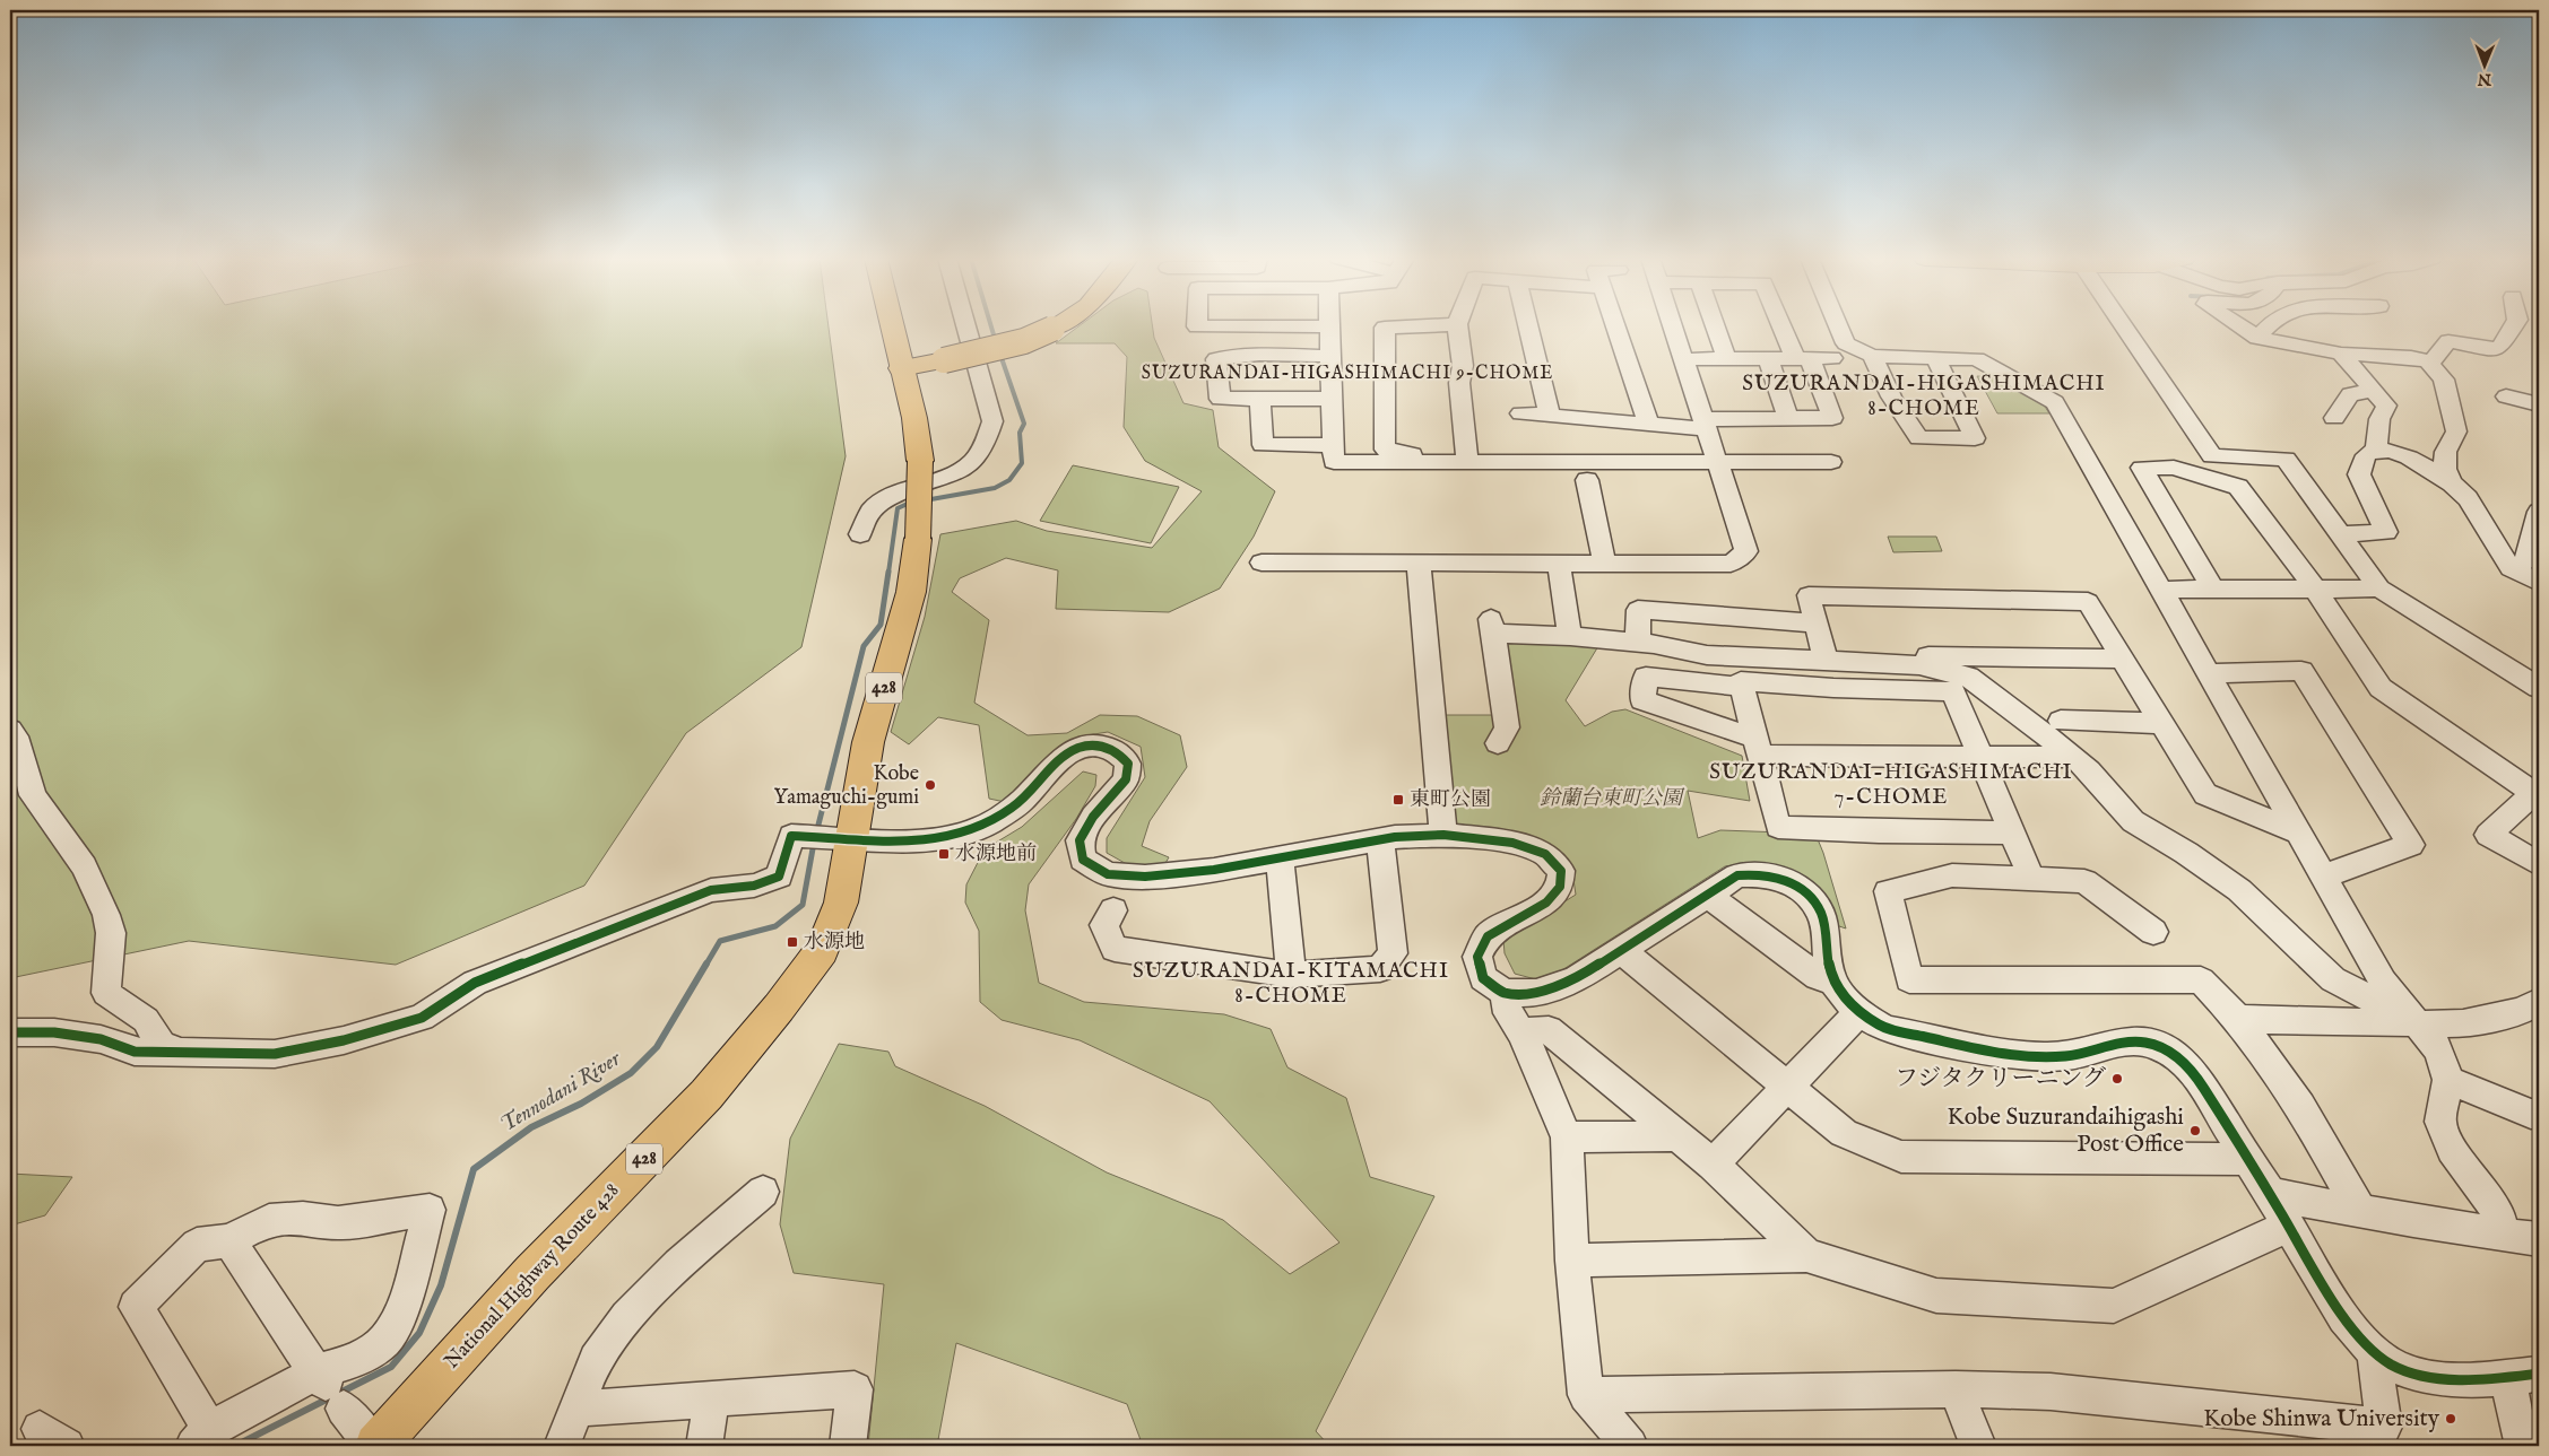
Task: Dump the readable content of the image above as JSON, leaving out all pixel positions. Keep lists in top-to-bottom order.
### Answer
{
  "streets": {
    "main road": ["428", "National Highway Route 428"]
  },
  "districts": [
    "SUZURANDAI-HIGASHIMACHI 9-CHOME",
    "SUZURANDAI-HIGASHIMACHI 8-CHOME",
    "SUZURANDAI-HIGASHIMACHI 7-CHOME",
    "SUZURANDAI-KITAMACHI 8-CHOME"
  ],
  "water": ["Tennodani River"],
  "parks": ["鈴蘭台東町公園"],
  "places": {
    "other": [
      "Kobe Yamaguchi-gumi",
      "フジタクリーニング",
      "Kobe Suzurandaihigashi Post Office",
      "Kobe Shinwa University"
    ],
    "transit": ["東町公園", "水源地前", "水源地"]
  },
  "north": "bottom"
}
